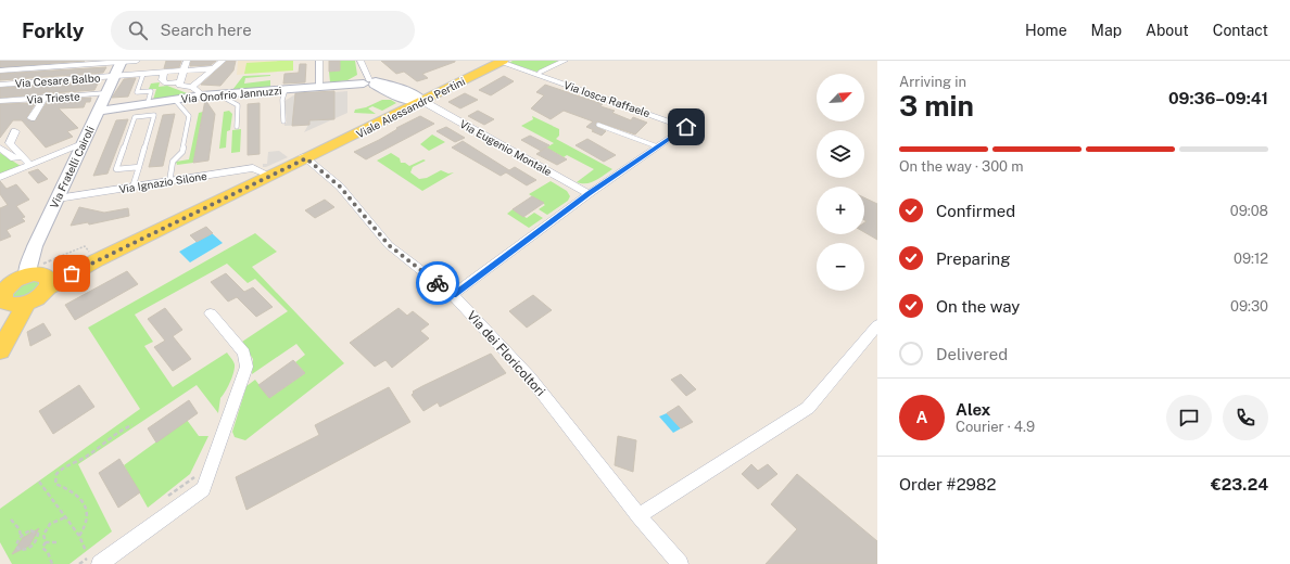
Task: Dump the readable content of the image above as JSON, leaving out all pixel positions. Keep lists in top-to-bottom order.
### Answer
{
  "streets": {
    "main road": ["Viale Alessandro Pertini"],
    "street": [
      "Via Cesare Balbo",
      "Via Onofrio Jannuzzi",
      "Via Trieste",
      "Via Iosca Raffaele",
      "Via Eugenio Montale",
      "Via Fratelli Cairoli",
      "Via Ignazio Silone",
      "Via dei Floricoltori"
    ]
  },
  "crossings": [
    ["Via Cesare Balbo", "Via Fratelli Cairoli"],
    ["Via Onofrio Jannuzzi", "Via Fratelli Cairoli"],
    ["Via Trieste", "Via Fratelli Cairoli"],
    ["Via Iosca Raffaele", "Viale Alessandro Pertini"],
    ["Via Iosca Raffaele", "Via Eugenio Montale"],
    ["Via Iosca Raffaele", "Via dei Floricoltori"],
    ["Viale Alessandro Pertini", "Via Eugenio Montale"],
    ["Viale Alessandro Pertini", "Via Ignazio Silone"],
    ["Viale Alessandro Pertini", "Via dei Floricoltori"],
    ["Via Fratelli Cairoli", "Via Ignazio Silone"]
  ],
  "north": "top right",
  "page": {
    "header": "Forkly",
    "search": "Search here",
    "nav": [
      "Home",
      "Map",
      "About",
      "Contact"
    ],
    "heading": ["3 min", "Arriving in", "09:36–09:41"],
    "panel": [
      "Alex",
      "Courier · 4.9",
      "Order #2982",
      "€23.24"
    ],
    "map_buttons": ["+", "−"],
    "bar": "On the way · 300 m",
    "list": [
      ["Confirmed", "09:08"],
      ["Preparing", "09:12"],
      ["On the way", "09:30"],
      "Delivered"
    ],
    "round": "A"
  }
}
